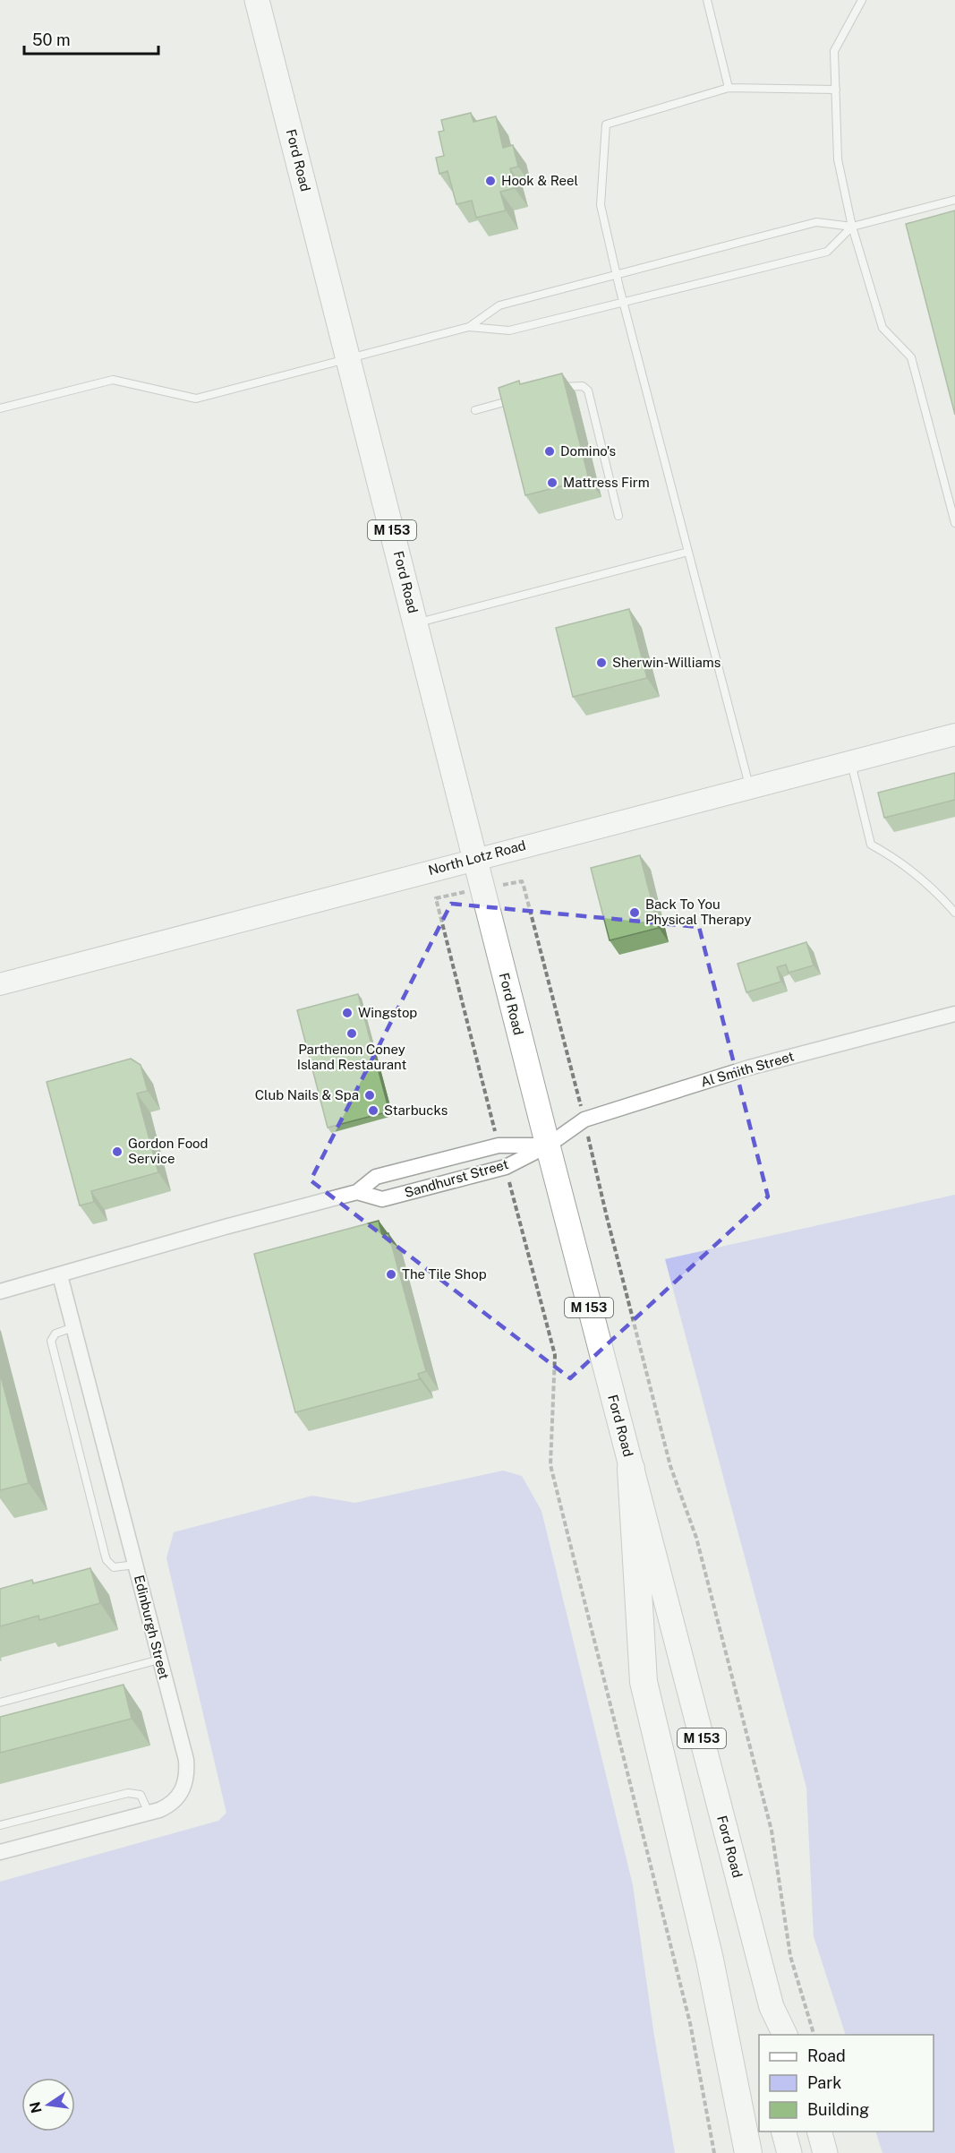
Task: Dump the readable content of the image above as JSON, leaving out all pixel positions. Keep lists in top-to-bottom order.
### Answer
{
  "streets": {
    "main road": ["Ford Road", "M 153"],
    "street": [
      "North Lotz Road",
      "Al Smith Street",
      "Sandhurst Street",
      "Edinburgh Street"
    ]
  },
  "crossings": [
    ["Ford Road", "North Lotz Road"],
    ["Ford Road", "Al Smith Street"],
    ["Ford Road", "Sandhurst Street"],
    ["Al Smith Street", "Sandhurst Street"],
    ["Sandhurst Street", "Edinburgh Street"]
  ],
  "places": [
    "Hook & Reel",
    "Domino's",
    "Mattress Firm",
    "Sherwin-Williams",
    "Back To You Physical Therapy",
    "Wingstop",
    "Parthenon Coney Island Restaurant",
    "Club Nails & Spa",
    "Starbucks",
    "Gordon Food Service",
    "The Tile Shop"
  ],
  "legend": ["Road", "Park", "Building"],
  "scale_bar": "50 m",
  "north": "left"
}
